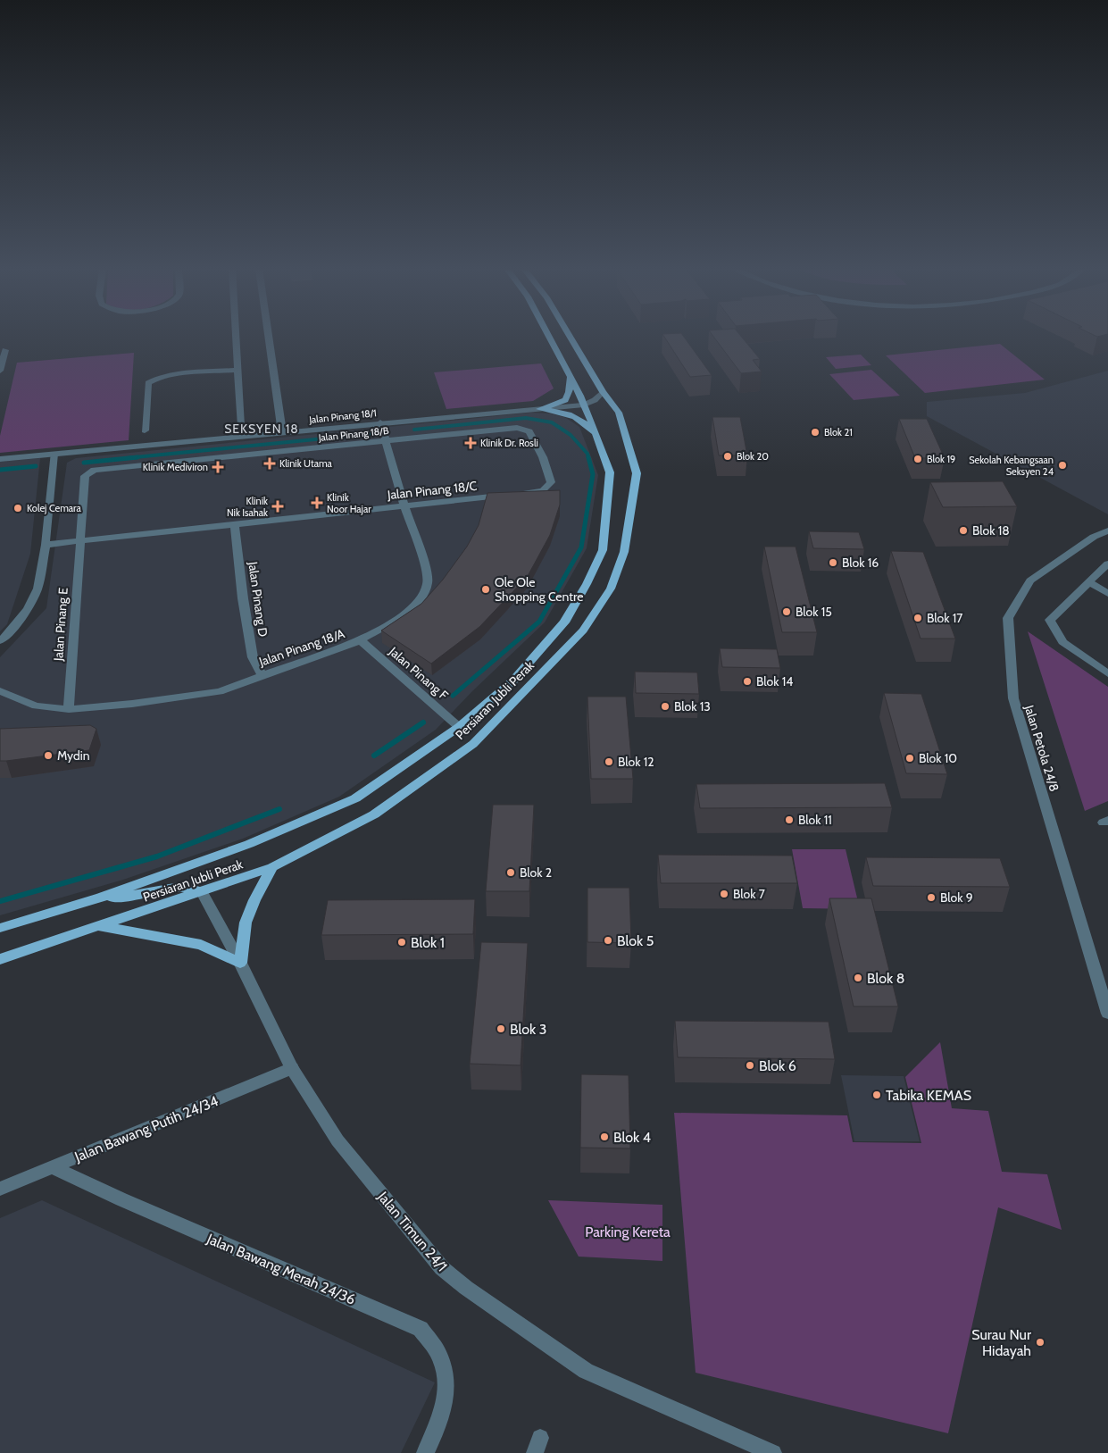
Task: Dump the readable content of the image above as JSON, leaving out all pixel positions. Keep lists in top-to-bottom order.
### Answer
{
  "streets": {
    "main road": ["Persiaran Jubli Perak"],
    "street": [
      "Jalan Pinang 18/1",
      "Jalan Pinang 18/B",
      "Jalan Pinang 18/C",
      "Jalan Pinang D",
      "Jalan Pinang E",
      "Jalan Pinang 18/A",
      "Jalan Pinang F",
      "Jalan Petola 24/8",
      "Jalan Bawang Putih 24/34",
      "Jalan Timun 24/1",
      "Jalan Bawang Merah 24/36"
    ]
  },
  "crossings": [
    ["Jalan Pinang 18/1", "Jalan Pinang 18/A"],
    ["Jalan Pinang 18/1", "Persiaran Jubli Perak"],
    ["Jalan Pinang 18/B", "Jalan Pinang 18/C"],
    ["Jalan Pinang 18/B", "Jalan Pinang E"],
    ["Jalan Pinang 18/B", "Jalan Pinang 18/A"],
    ["Jalan Pinang 18/C", "Jalan Pinang D"],
    ["Jalan Pinang 18/C", "Jalan Pinang E"],
    ["Jalan Pinang 18/C", "Jalan Pinang 18/A"],
    ["Jalan Pinang D", "Jalan Pinang 18/A"],
    ["Jalan Pinang E", "Jalan Pinang 18/A"],
    ["Jalan Pinang 18/A", "Jalan Pinang F"],
    ["Jalan Pinang F", "Persiaran Jubli Perak"],
    ["Persiaran Jubli Perak", "Jalan Timun 24/1"],
    ["Jalan Bawang Putih 24/34", "Jalan Timun 24/1"],
    ["Jalan Bawang Putih 24/34", "Jalan Bawang Merah 24/36"]
  ],
  "districts": ["SEKSYEN 18"],
  "parks": ["Parking Kereta"],
  "places": {
    "other": [
      "Blok 21",
      "Blok 20",
      "Blok 19",
      "Sekolah Kebangsaan Seksyen 24",
      "Kolej Cemara",
      "Blok 18",
      "Blok 16",
      "Ole Ole Shopping Centre",
      "Blok 15",
      "Blok 17",
      "Blok 14",
      "Blok 13",
      "Mydin",
      "Blok 10",
      "Blok 12",
      "Blok 11",
      "Blok 2",
      "Blok 7",
      "Blok 9",
      "Blok 5",
      "Blok 1",
      "Blok 8",
      "Blok 3",
      "Blok 6",
      "Tabika KEMAS",
      "Blok 4",
      "Surau Nur Hidayah"
    ],
    "health": [
      "Klinik Dr. Rosli",
      "Klinik Utama",
      "Klinik Mediviron",
      "Klinik Noor Hajar",
      "Klinik Nik Isahak"
    ]
  }
}
